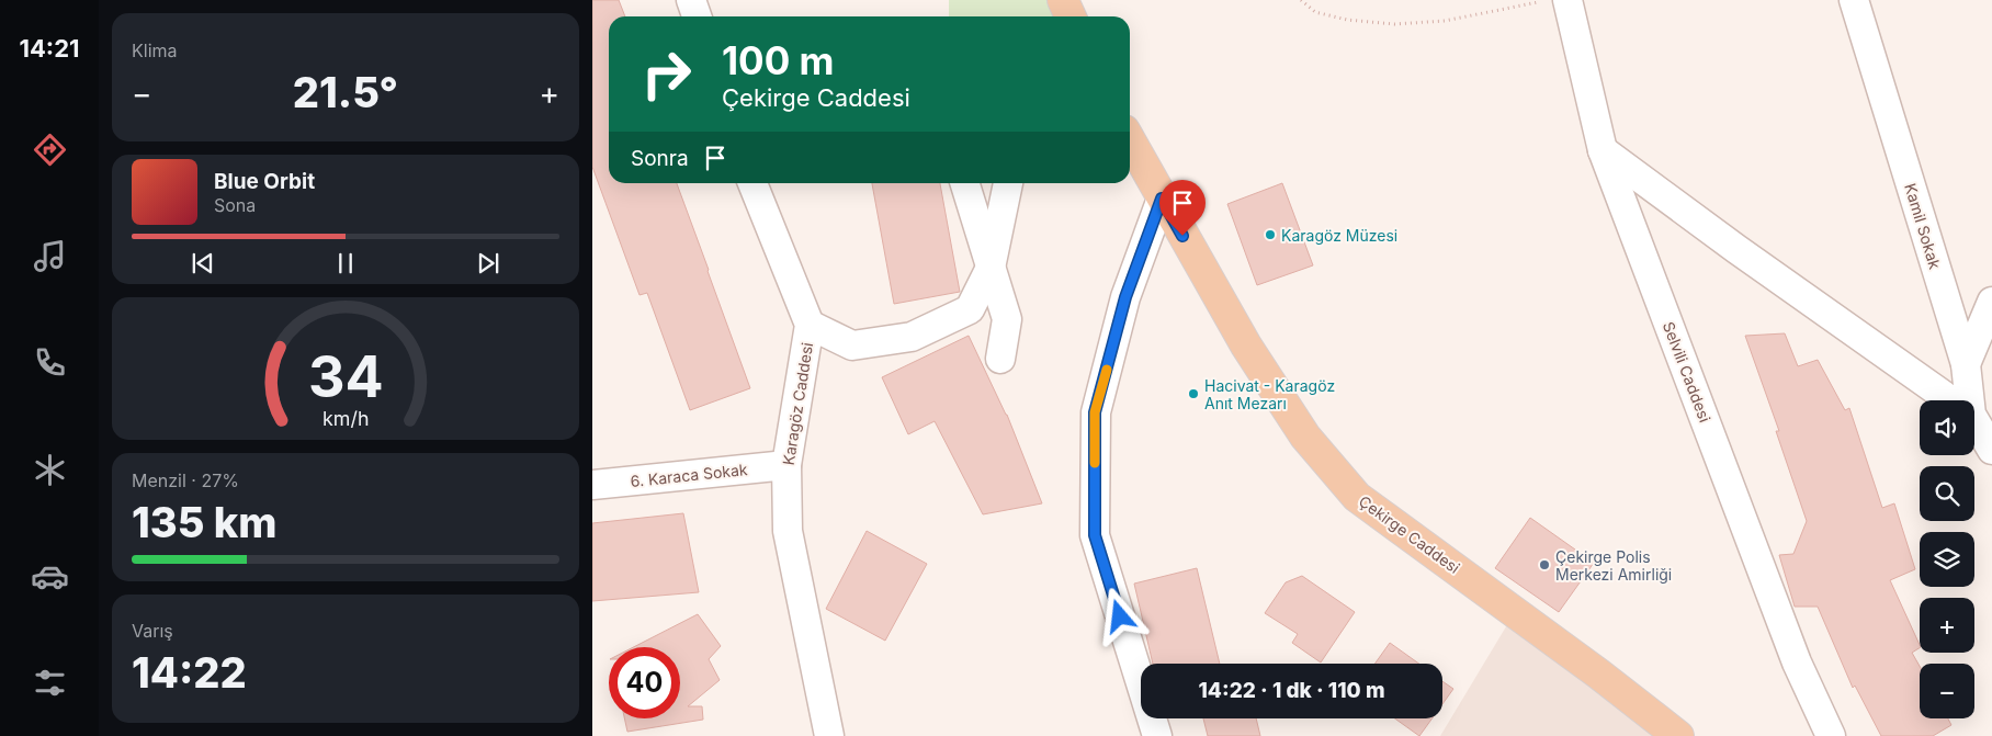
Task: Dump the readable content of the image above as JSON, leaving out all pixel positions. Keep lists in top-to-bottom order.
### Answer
{
  "streets": {
    "main road": ["Çekirge Caddesi"],
    "street": [
      "Kamil Sokak",
      "Selvili Caddesi",
      "Karagöz Caddesi",
      "6. Karaca Sokak"
    ]
  },
  "crossings": [
    ["Karagöz Caddesi", "6. Karaca Sokak"]
  ],
  "places": ["Karagöz Müzesi", "Hacivat - Karagöz Anıt Mezarı", "Çekirge Polis Merkezi Amirliği"],
  "page": {
    "tabs": "14:21",
    "tile": [
      "Klima",
      ["Menzil · 27%", "135 km"],
      ["Varış", "14:22"]
    ],
    "turn": ["100 m", "Çekirge Caddesi"],
    "heat": ["−", "21.5°", "+"],
    "then": "Sonra",
    "song": ["Blue Orbit", "Sona"],
    "map_buttons": ["+", "−"],
    "limit": "40",
    "trip": "14:22 · 1 dk · 110 m",
    "gauge": ["34", "km/h"]
  }
}
